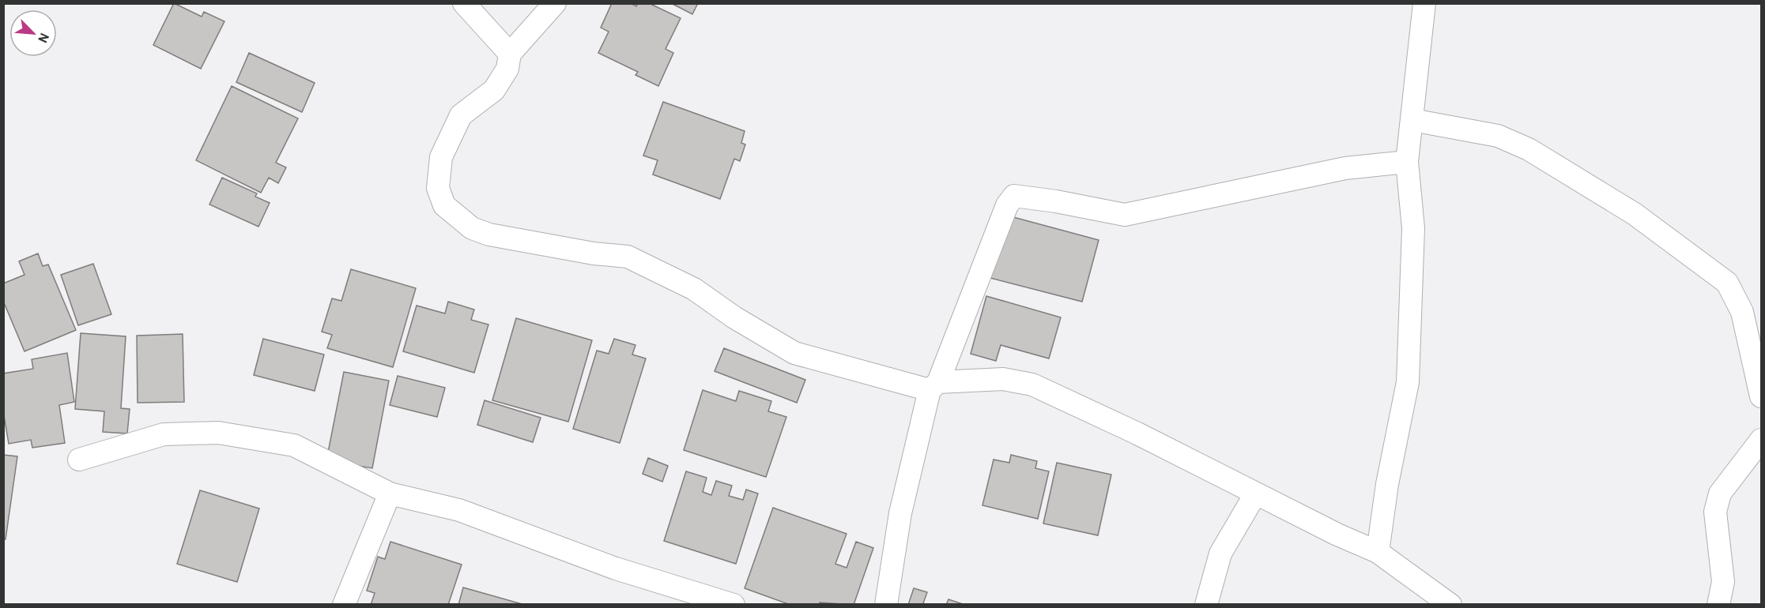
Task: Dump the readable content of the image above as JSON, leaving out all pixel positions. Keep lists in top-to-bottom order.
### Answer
{
  "north": "bottom right"
}
